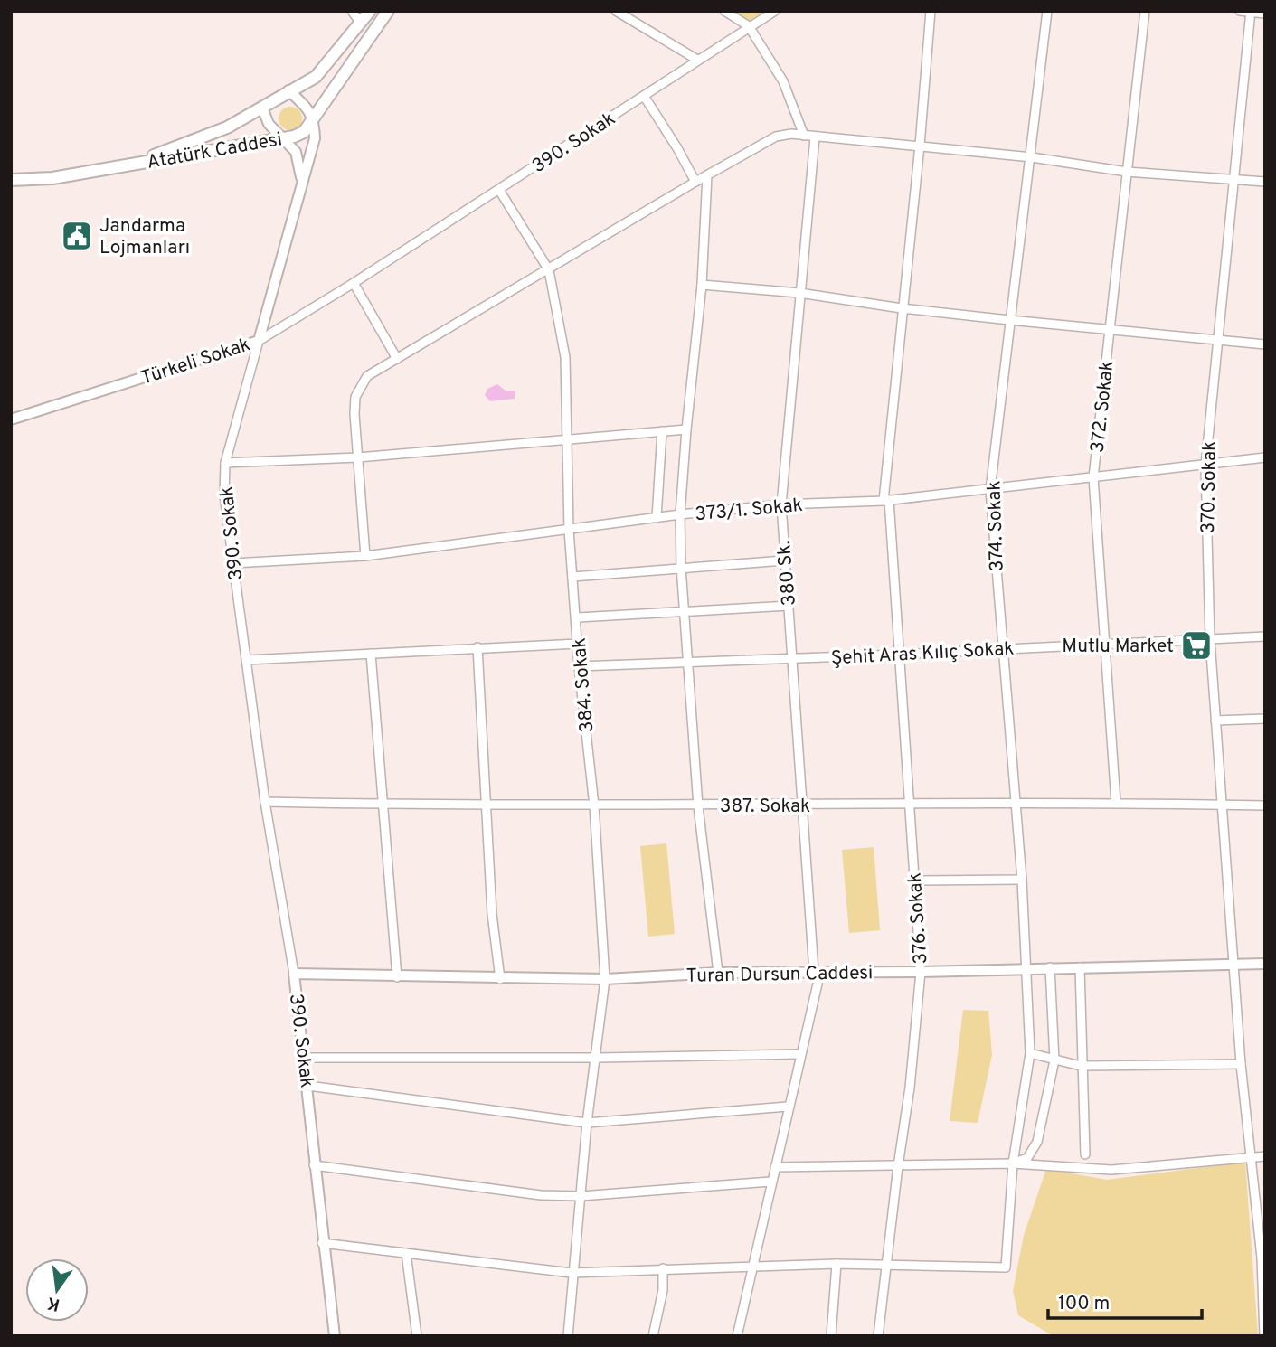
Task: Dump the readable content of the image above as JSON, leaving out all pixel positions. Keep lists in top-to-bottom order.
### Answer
{
  "streets": {
    "main road": ["Atatürk Caddesi"],
    "street": [
      "390. Sokak",
      "Türkeli Sokak",
      "372. Sokak",
      "370. Sokak",
      "373/1. Sokak",
      "374. Sokak",
      "380 Sk.",
      "Şehit Aras Kılıç Sokak",
      "384. Sokak",
      "387. Sokak",
      "376. Sokak",
      "Turan Dursun Caddesi"
    ]
  },
  "crossings": [
    ["390. Sokak", "Türkeli Sokak"],
    ["390. Sokak", "373/1. Sokak"],
    ["390. Sokak", "384. Sokak"],
    ["390. Sokak", "387. Sokak"],
    ["390. Sokak", "Turan Dursun Caddesi"],
    ["Atatürk Caddesi", "Türkeli Sokak"],
    ["372. Sokak", "373/1. Sokak"],
    ["372. Sokak", "Şehit Aras Kılıç Sokak"],
    ["372. Sokak", "387. Sokak"],
    ["370. Sokak", "373/1. Sokak"],
    ["370. Sokak", "Şehit Aras Kılıç Sokak"],
    ["370. Sokak", "387. Sokak"],
    ["370. Sokak", "Turan Dursun Caddesi"],
    ["373/1. Sokak", "374. Sokak"],
    ["373/1. Sokak", "380 Sk."],
    ["373/1. Sokak", "384. Sokak"],
    ["373/1. Sokak", "376. Sokak"],
    ["374. Sokak", "Şehit Aras Kılıç Sokak"],
    ["374. Sokak", "387. Sokak"],
    ["374. Sokak", "376. Sokak"],
    ["374. Sokak", "Turan Dursun Caddesi"],
    ["380 Sk.", "Şehit Aras Kılıç Sokak"],
    ["380 Sk.", "387. Sokak"],
    ["380 Sk.", "Turan Dursun Caddesi"],
    ["Şehit Aras Kılıç Sokak", "384. Sokak"],
    ["Şehit Aras Kılıç Sokak", "376. Sokak"],
    ["384. Sokak", "387. Sokak"],
    ["384. Sokak", "Turan Dursun Caddesi"],
    ["387. Sokak", "376. Sokak"],
    ["376. Sokak", "Turan Dursun Caddesi"]
  ],
  "places": {
    "public building": ["Jandarma Lojmanları"],
    "supermarket": ["Mutlu Market"]
  },
  "scale_bar": "100 m",
  "north": "bottom"
}
